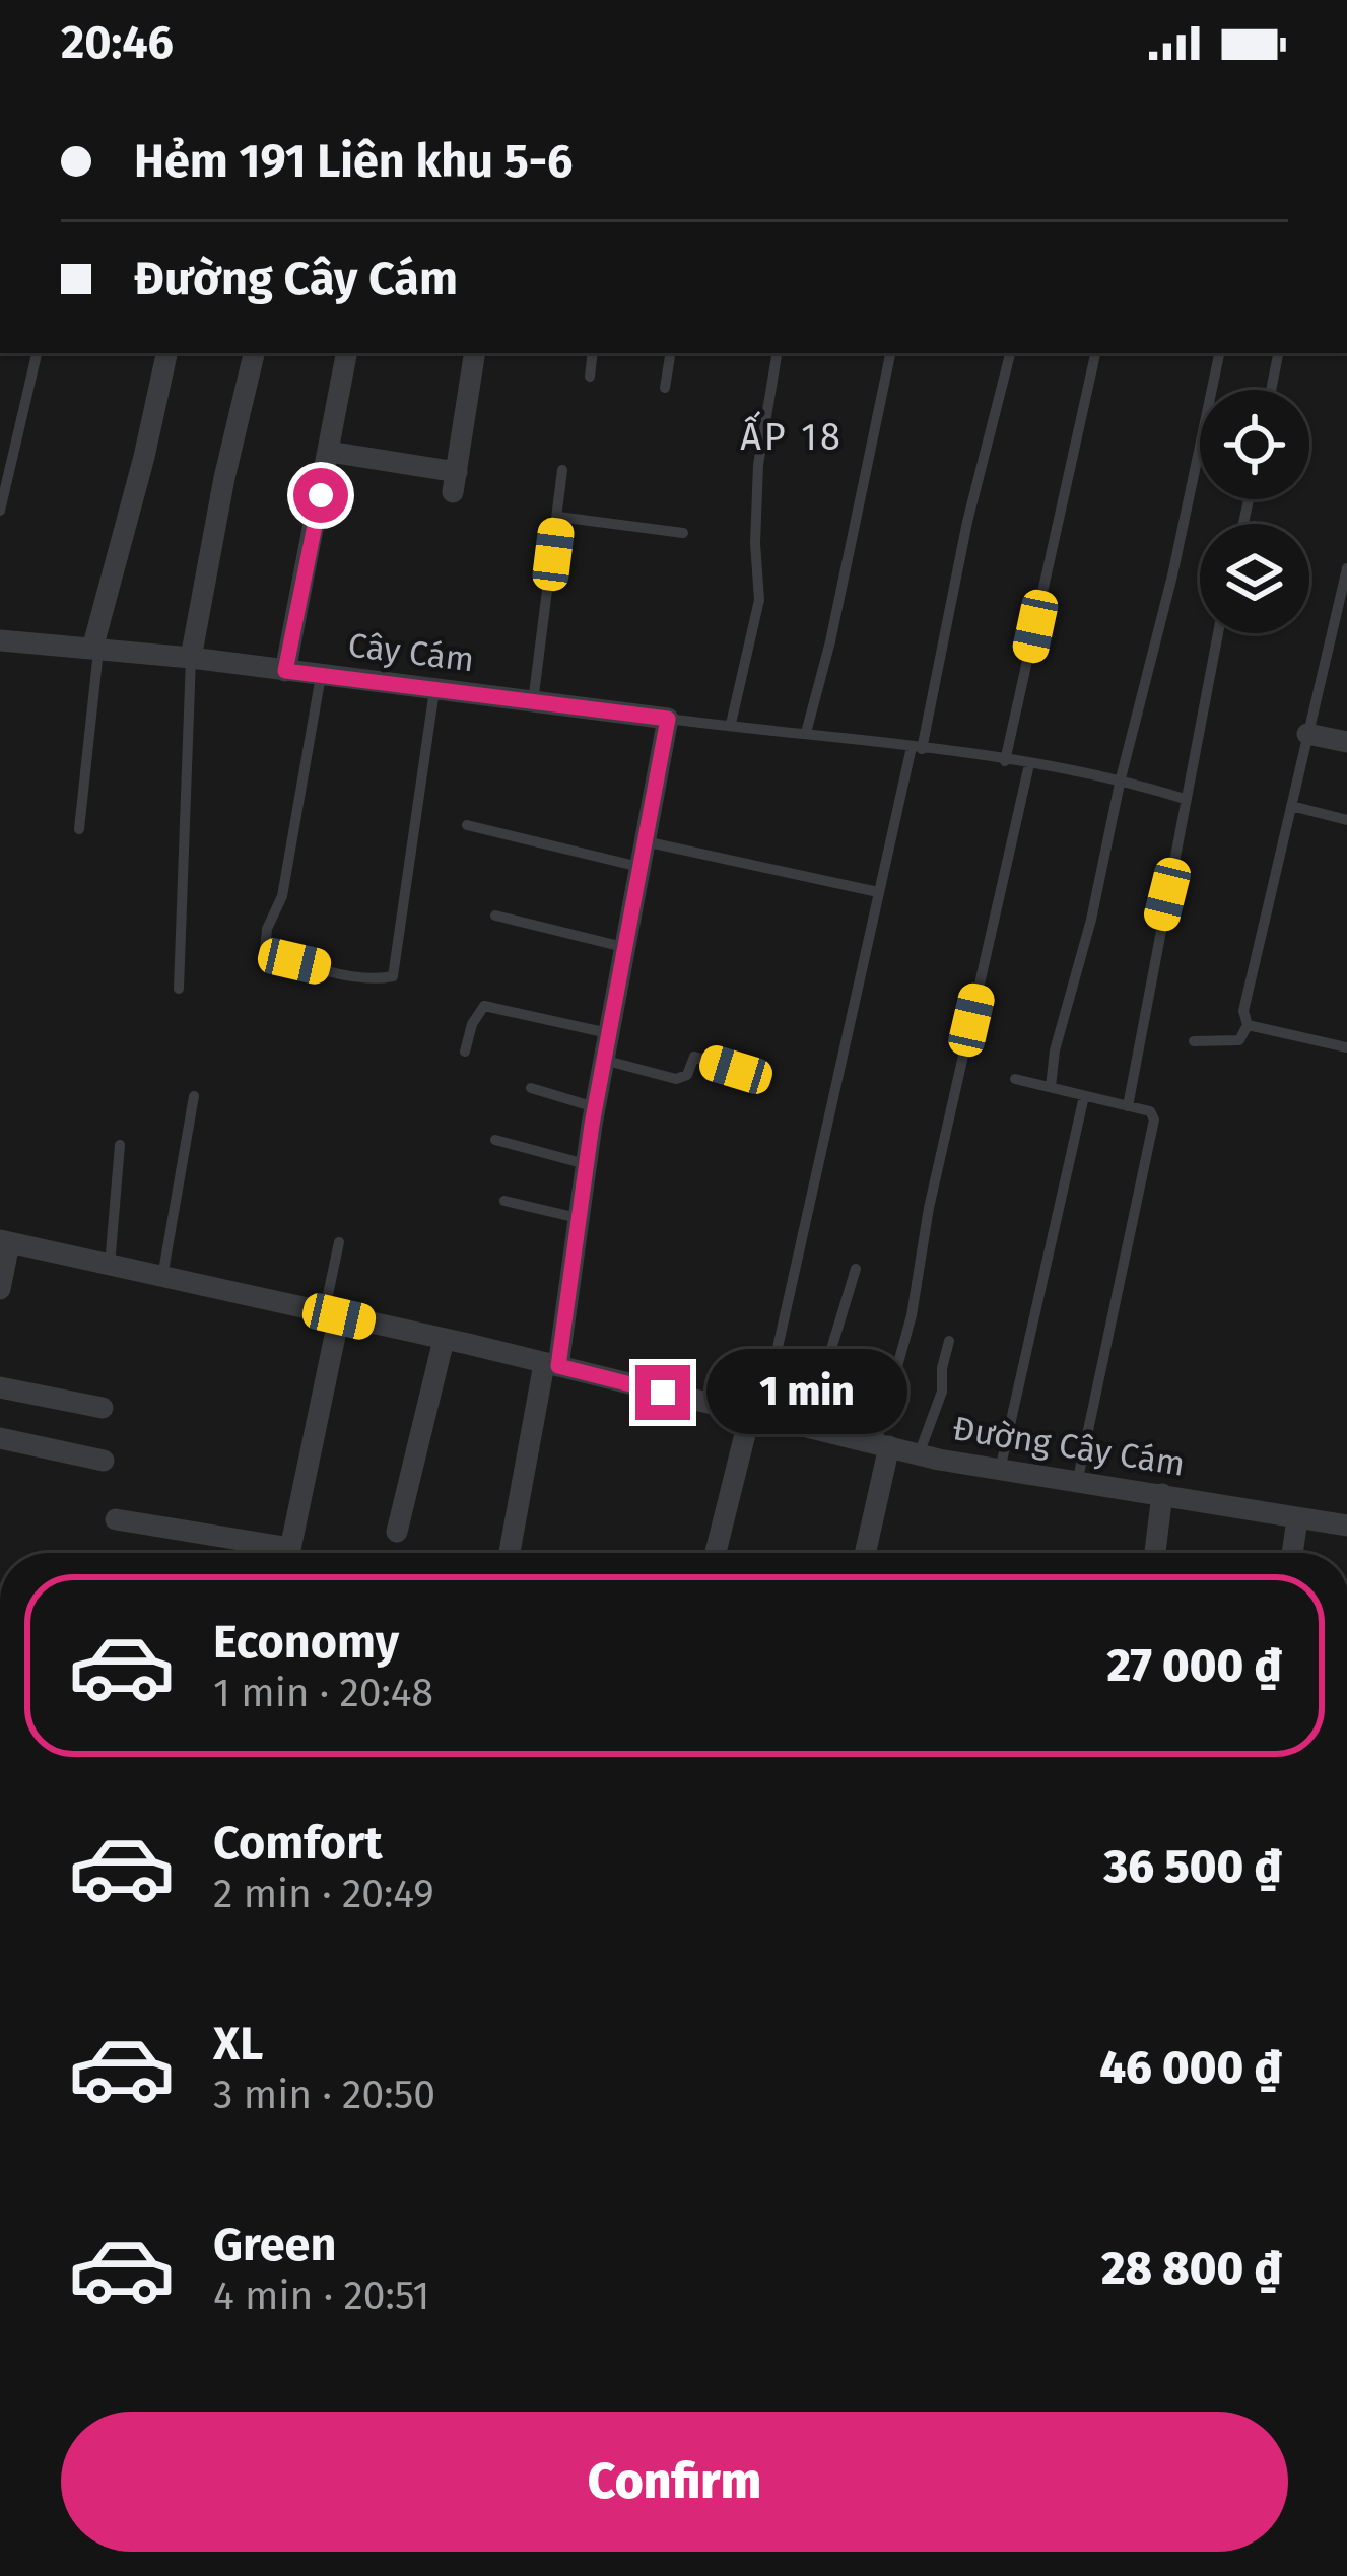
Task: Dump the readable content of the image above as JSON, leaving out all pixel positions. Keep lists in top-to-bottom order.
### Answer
{
  "streets": {
    "street": ["Cây Cám", "Đường Cây Cám"]
  },
  "districts": ["ẤP 18"],
  "page": {
    "status": "20:46",
    "banner": ["Hẻm 191 Liên khu 5-6", "Đường Cây Cám"],
    "bubble": "1 min",
    "list": [
      {
        "name": "Economy",
        "note": "1 min · 20:48",
        "value": "27 000 ₫"
      },
      {
        "name": "Comfort",
        "note": "2 min · 20:49",
        "value": "36 500 ₫"
      },
      {
        "name": "XL",
        "note": "3 min · 20:50",
        "value": "46 000 ₫"
      },
      {
        "name": "Green",
        "note": "4 min · 20:51",
        "value": "28 800 ₫"
      }
    ],
    "buttons": "Confirm"
  }
}
